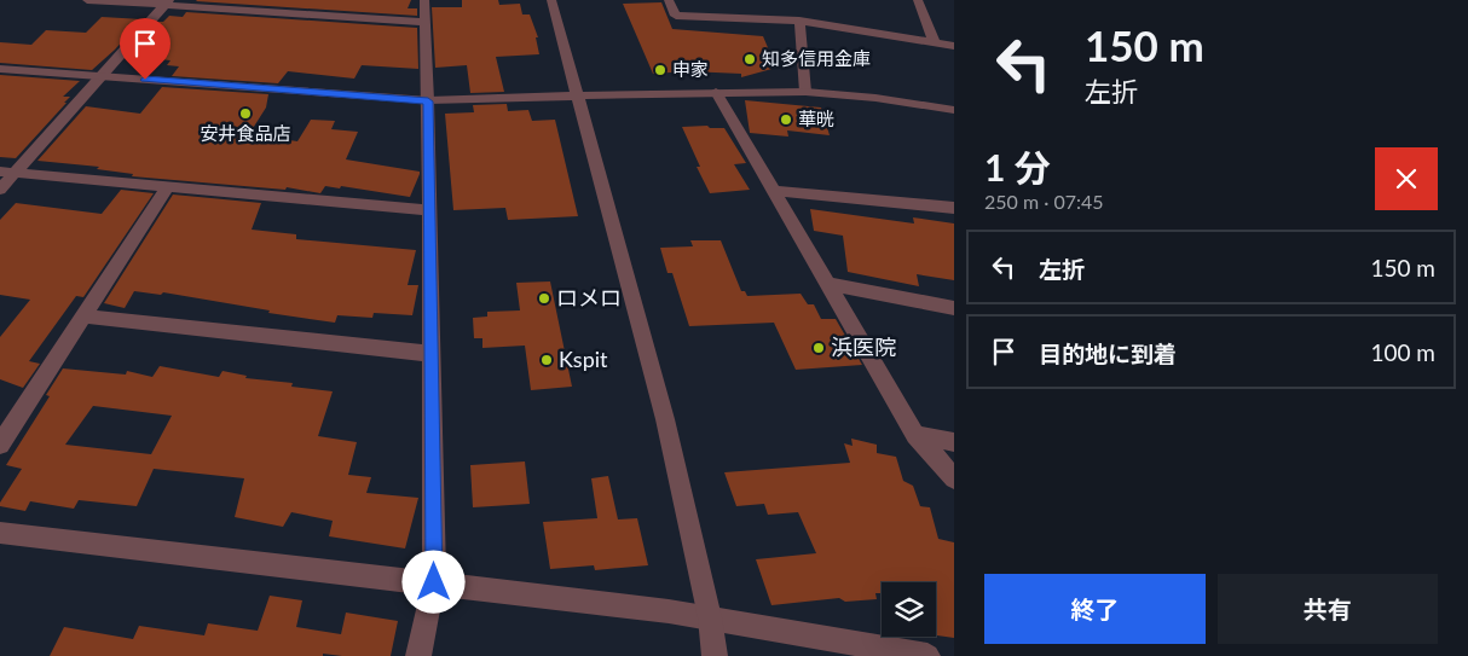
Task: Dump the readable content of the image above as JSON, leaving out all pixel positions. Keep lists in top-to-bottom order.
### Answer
{
  "places": [
    "知多信用金庫",
    "申家",
    "安井食品店",
    "華晄",
    "ロメロ",
    "浜医院",
    "Kspit"
  ],
  "page": {
    "turn": ["150 m", "左折"],
    "heading": ["1 分", "250 m · 07:45"],
    "list": [
      {
        "name": "左折",
        "value": "150 m"
      },
      {
        "name": "目的地に到着",
        "value": "100 m"
      }
    ],
    "buttons": ["終了", "共有"]
  }
}
